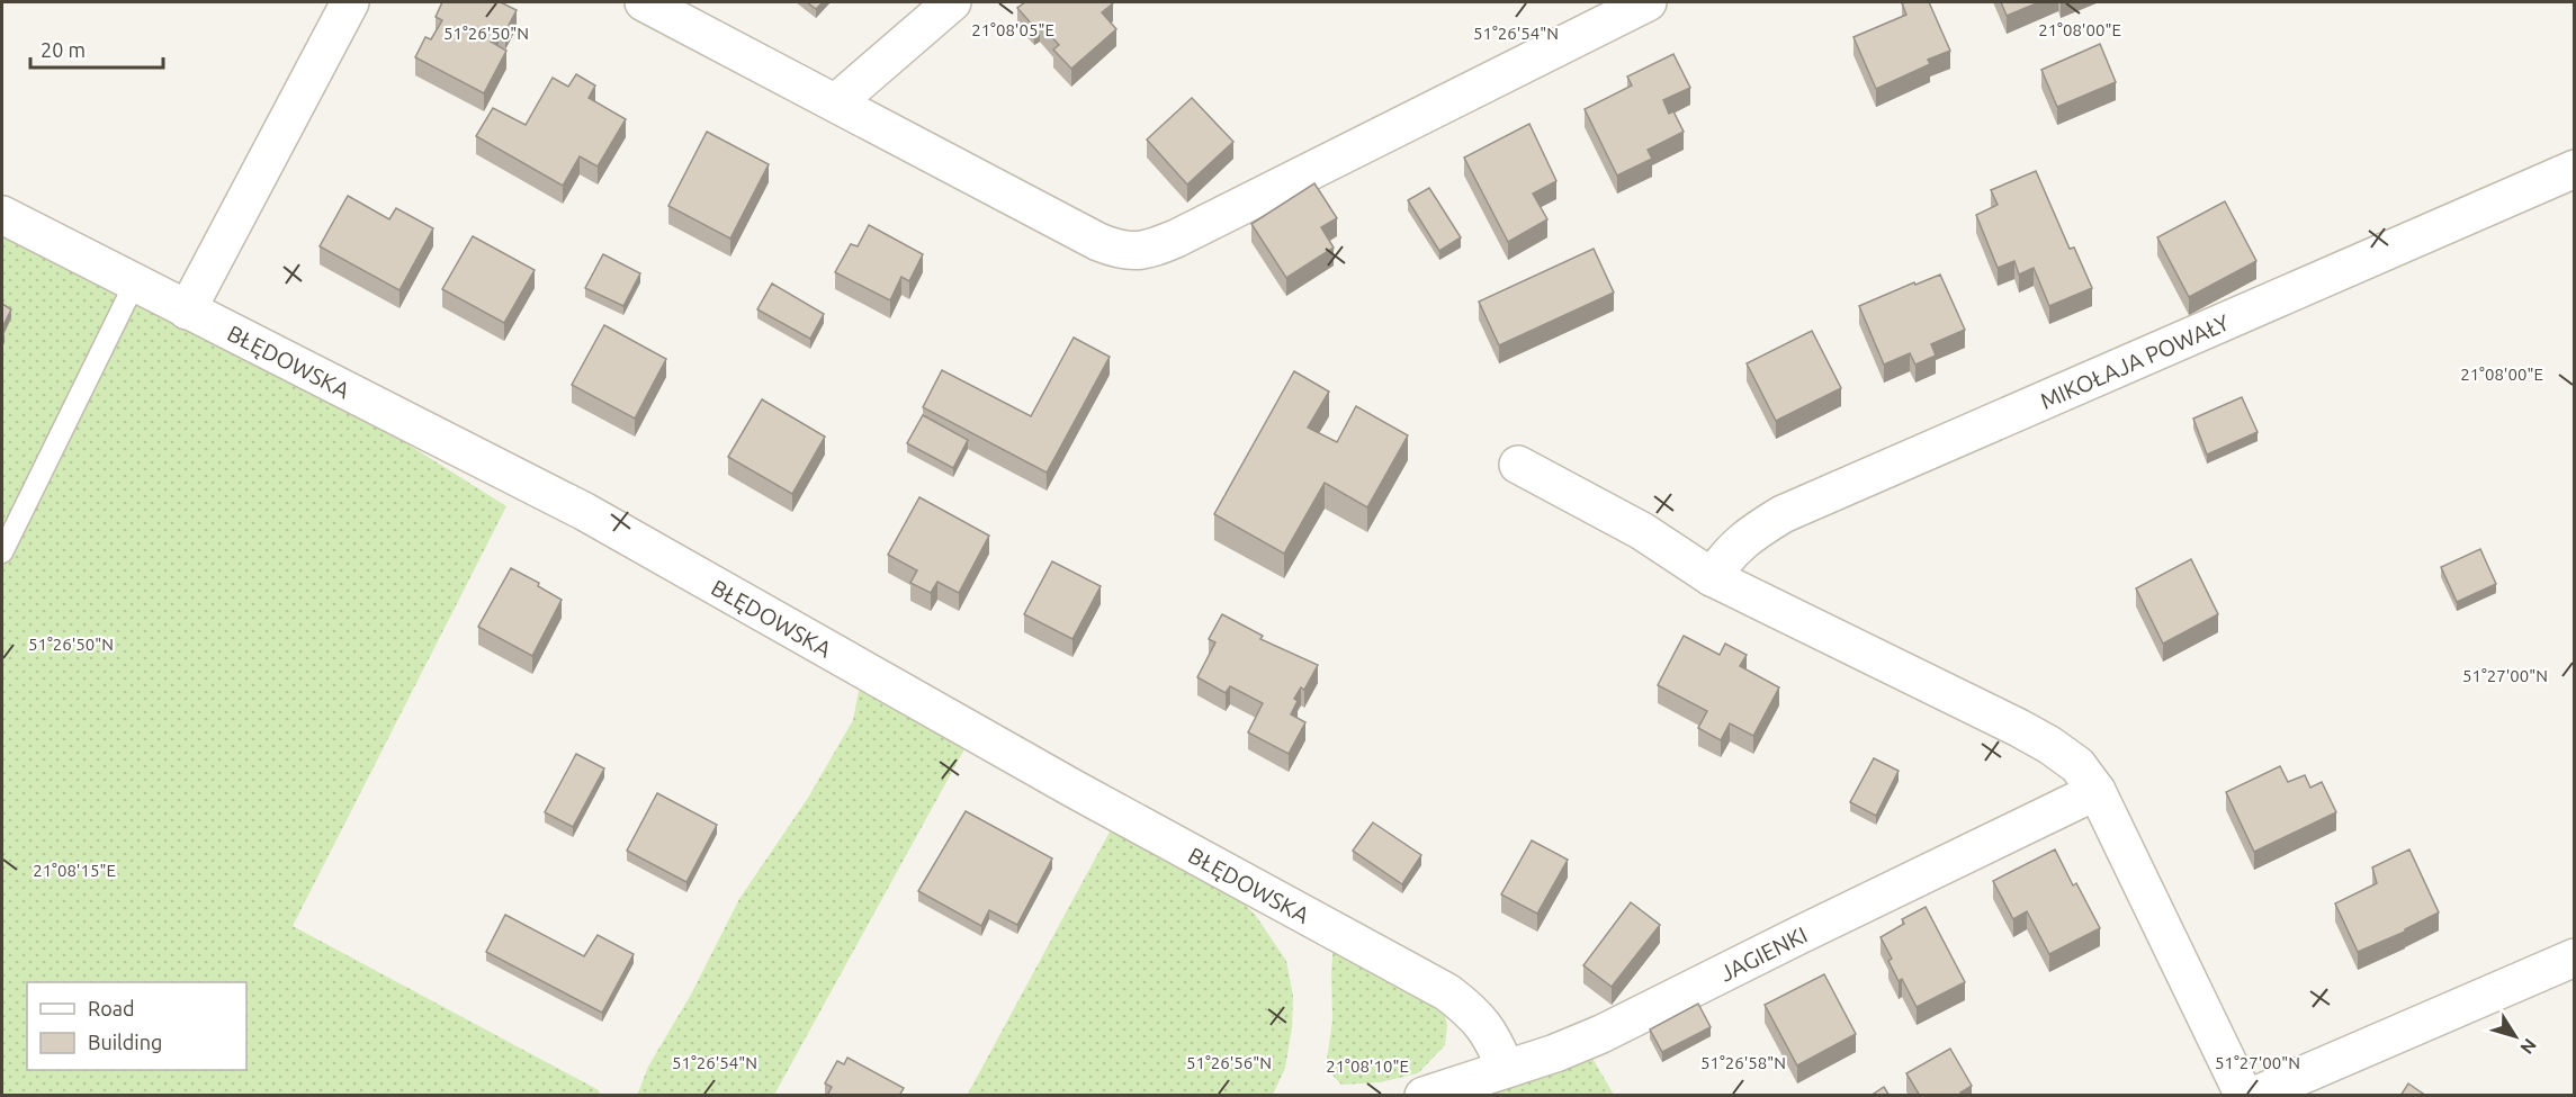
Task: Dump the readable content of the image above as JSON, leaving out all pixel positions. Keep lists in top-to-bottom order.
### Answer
{
  "streets": {
    "street": ["MIKOŁAJA POWAŁY", "BŁĘDOWSKA", "JAGIENKI"]
  },
  "crossings": [
    ["BŁĘDOWSKA", "JAGIENKI"]
  ],
  "legend": ["Road", "Building"],
  "scale_bar": "20 m",
  "north": "bottom right",
  "coordinates": [
    "21°08'00\"E",
    "21°08'05\"E",
    "51°26'50\"N",
    "51°26'54\"N",
    "51°27'00\"N",
    "21°08'15\"E",
    "51°26'56\"N",
    "51°26'58\"N",
    "21°08'10\"E"
  ]
}
